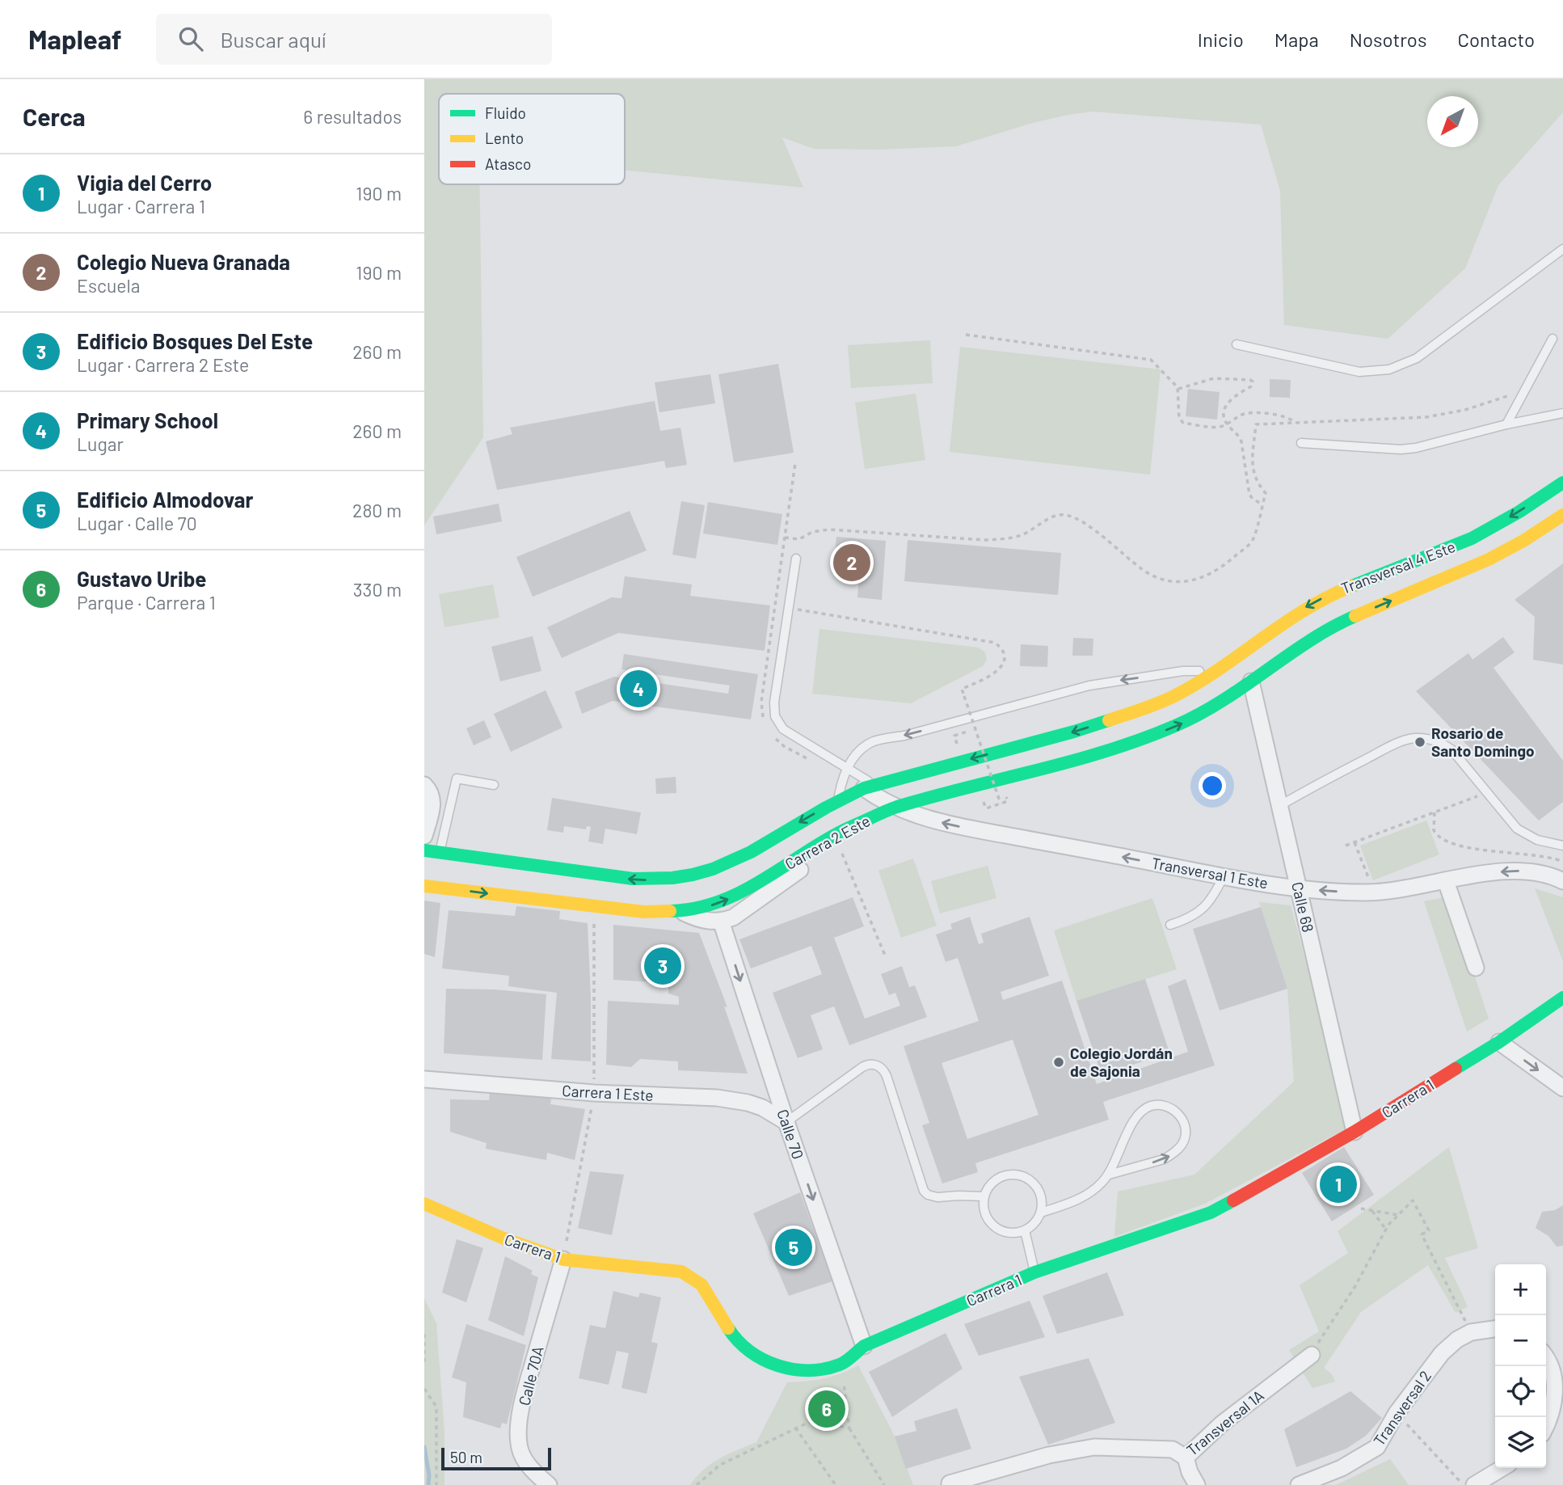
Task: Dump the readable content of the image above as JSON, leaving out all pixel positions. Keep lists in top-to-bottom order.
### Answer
{
  "streets": {
    "main road": ["Transversal 4 Este", "Carrera 2 Este", "Carrera 1"],
    "street": [
      "Transversal 1 Este",
      "Calle 68",
      "Carrera 1 Este",
      "Calle 70",
      "Calle 70A",
      "Transversal 2",
      "Transversal 1A"
    ]
  },
  "crossings": [
    ["Transversal 4 Este", "Carrera 2 Este"],
    ["Transversal 4 Este", "Calle 68"],
    ["Carrera 2 Este", "Transversal 1 Este"],
    ["Carrera 2 Este", "Calle 68"],
    ["Transversal 1 Este", "Calle 68"],
    ["Calle 68", "Carrera 1"],
    ["Carrera 1 Este", "Calle 70"],
    ["Carrera 1", "Calle 70"],
    ["Carrera 1", "Calle 70A"]
  ],
  "one_way": ["Transversal 1 Este", "Calle 70"],
  "places": ["Rosario de Santo Domingo", "Colegio Jordán de Sajonia"],
  "legend": ["Fluido", "Lento", "Atasco"],
  "scale_bar": "50 m",
  "north": "bottom left",
  "page": {
    "header": "Mapleaf",
    "search": "Buscar aquí",
    "nav": [
      "Inicio",
      "Mapa",
      "Nosotros",
      "Contacto"
    ],
    "heading": ["Cerca", "6 resultados"],
    "list": [
      {
        "mark": "1",
        "name": "Vigia del Cerro",
        "note": "Lugar · Carrera 1",
        "value": "190 m"
      },
      {
        "mark": "2",
        "name": "Colegio Nueva Granada",
        "note": "Escuela",
        "value": "190 m"
      },
      {
        "mark": "3",
        "name": "Edificio Bosques Del Este",
        "note": "Lugar · Carrera 2 Este",
        "value": "260 m"
      },
      {
        "mark": "4",
        "name": "Primary School",
        "note": "Lugar",
        "value": "260 m"
      },
      {
        "mark": "5",
        "name": "Edificio Almodovar",
        "note": "Lugar · Calle 70",
        "value": "280 m"
      },
      {
        "mark": "6",
        "name": "Gustavo Uribe",
        "note": "Parque · Carrera 1",
        "value": "330 m"
      }
    ],
    "pins": [
      "2",
      "4",
      "3",
      "1",
      "5",
      "6"
    ],
    "map_buttons": ["+", "−"],
    "scale": "50 m"
  }
}
